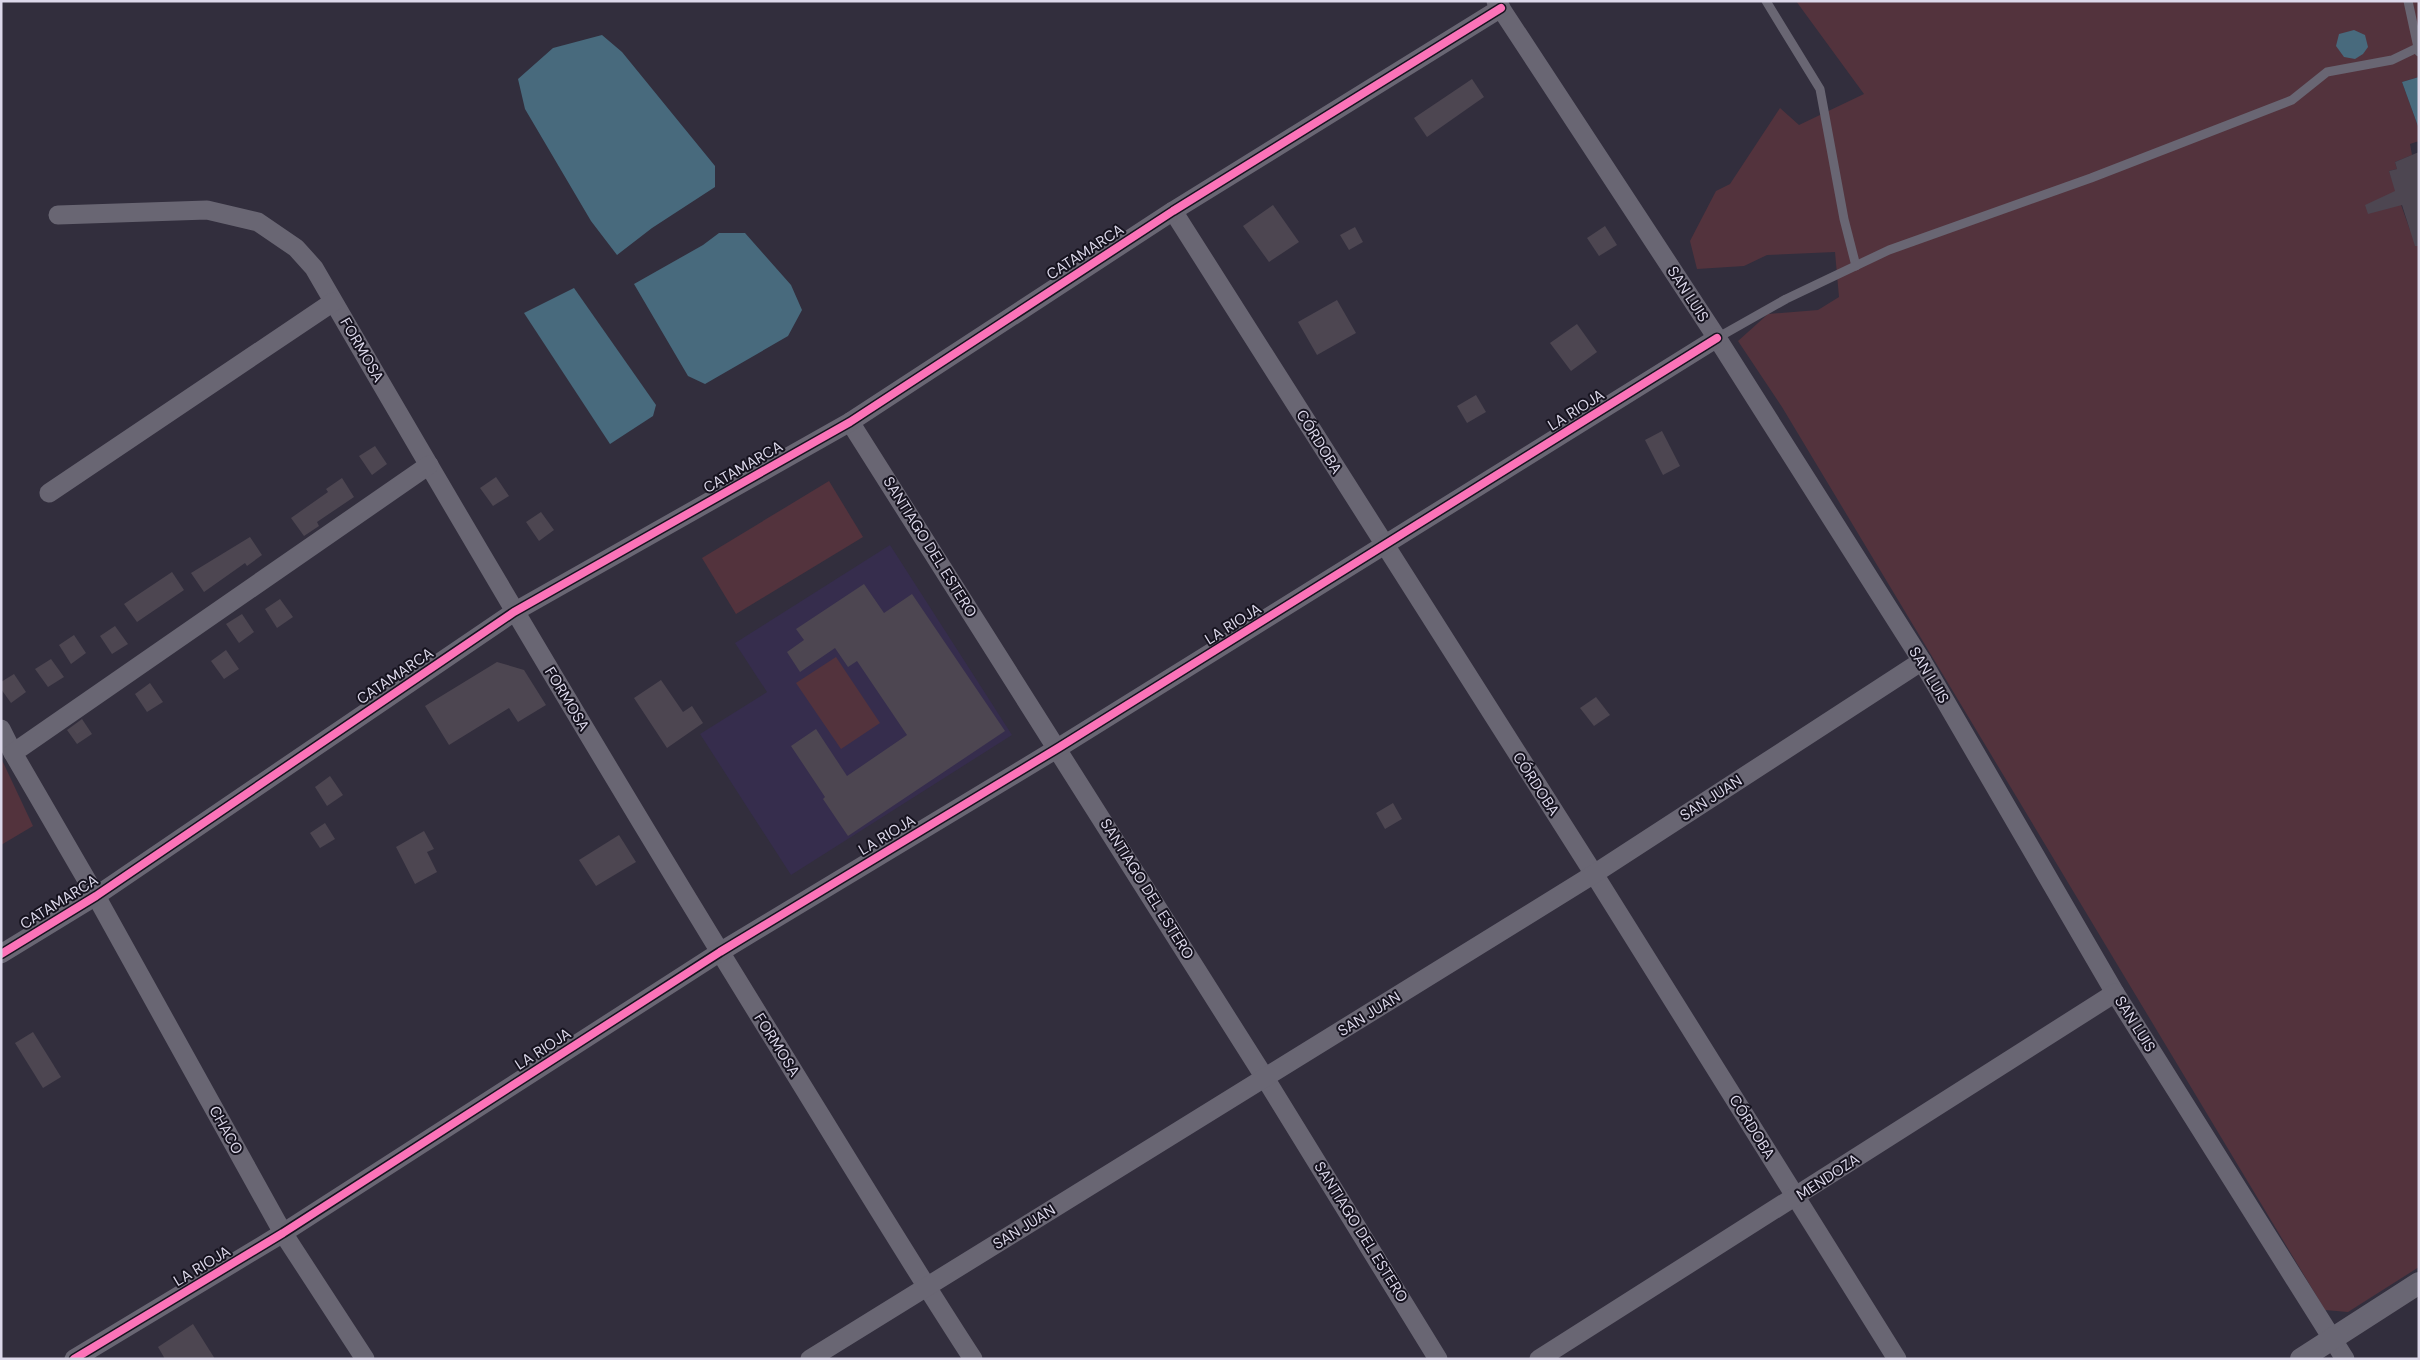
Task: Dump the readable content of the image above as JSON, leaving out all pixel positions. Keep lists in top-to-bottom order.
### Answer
{
  "streets": {
    "street": [
      "CATAMARCA",
      "SAN LUIS",
      "FORMOSA",
      "LA RIOJA",
      "CÓRDOBA",
      "SANTIAGO DEL ESTERO",
      "SAN JUAN",
      "CHACO",
      "MENDOZA"
    ]
  },
  "crossings": [
    ["CATAMARCA", "SAN LUIS"],
    ["CATAMARCA", "FORMOSA"],
    ["CATAMARCA", "CÓRDOBA"],
    ["CATAMARCA", "SANTIAGO DEL ESTERO"],
    ["CATAMARCA", "CHACO"],
    ["SAN LUIS", "LA RIOJA"],
    ["SAN LUIS", "SAN JUAN"],
    ["SAN LUIS", "MENDOZA"],
    ["FORMOSA", "LA RIOJA"],
    ["FORMOSA", "SAN JUAN"],
    ["LA RIOJA", "CÓRDOBA"],
    ["LA RIOJA", "SANTIAGO DEL ESTERO"],
    ["LA RIOJA", "CHACO"],
    ["CÓRDOBA", "SAN JUAN"],
    ["CÓRDOBA", "MENDOZA"],
    ["SANTIAGO DEL ESTERO", "SAN JUAN"]
  ]
}
